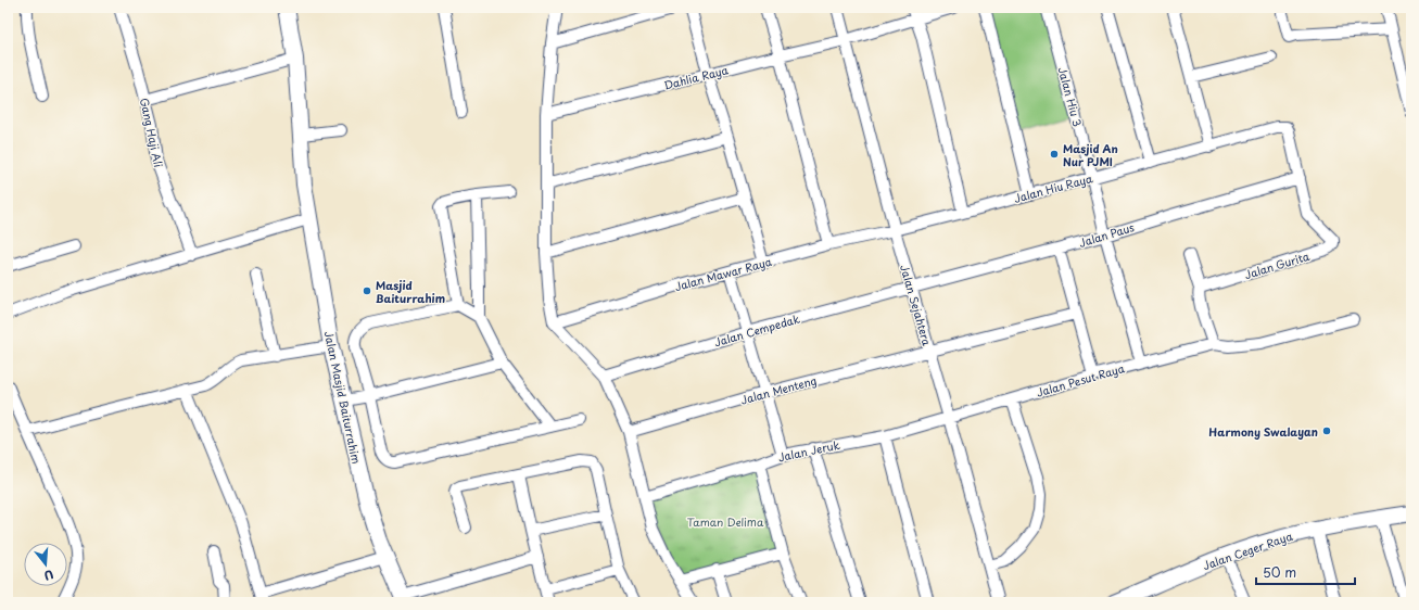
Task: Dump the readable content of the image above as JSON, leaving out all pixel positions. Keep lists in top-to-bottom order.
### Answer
{
  "streets": {
    "street": [
      "Dahlia Raya",
      "Jalan Hiu 3",
      "Gang Haji Ali",
      "Jalan Hiu Raya",
      "Jalan Paus",
      "Jalan Gurita",
      "Jalan Mawar Raya",
      "Jalan Sejahtera",
      "Jalan Cempedak",
      "Jalan Pesut Raya",
      "Jalan Menteng",
      "Jalan Masjid Baiturrahim",
      "Jalan Jeruk",
      "Jalan Ceger Raya"
    ]
  },
  "crossings": [
    ["Dahlia Raya", "Jalan Sejahtera"],
    ["Jalan Hiu 3", "Jalan Hiu Raya"],
    ["Jalan Hiu 3", "Jalan Paus"],
    ["Jalan Hiu 3", "Jalan Pesut Raya"],
    ["Jalan Hiu Raya", "Jalan Paus"],
    ["Jalan Hiu Raya", "Jalan Gurita"],
    ["Jalan Hiu Raya", "Jalan Mawar Raya"],
    ["Jalan Hiu Raya", "Jalan Sejahtera"],
    ["Jalan Paus", "Jalan Gurita"],
    ["Jalan Paus", "Jalan Sejahtera"],
    ["Jalan Paus", "Jalan Cempedak"],
    ["Jalan Mawar Raya", "Jalan Sejahtera"],
    ["Jalan Sejahtera", "Jalan Cempedak"],
    ["Jalan Sejahtera", "Jalan Pesut Raya"],
    ["Jalan Sejahtera", "Jalan Menteng"],
    ["Jalan Sejahtera", "Jalan Jeruk"],
    ["Jalan Pesut Raya", "Jalan Jeruk"]
  ],
  "parks": ["Taman Delima"],
  "places": ["Masjid An Nur PJMI", "Masjid Baiturrahim", "Harmony Swalayan"],
  "scale_bar": "50 m",
  "north": "bottom"
}
